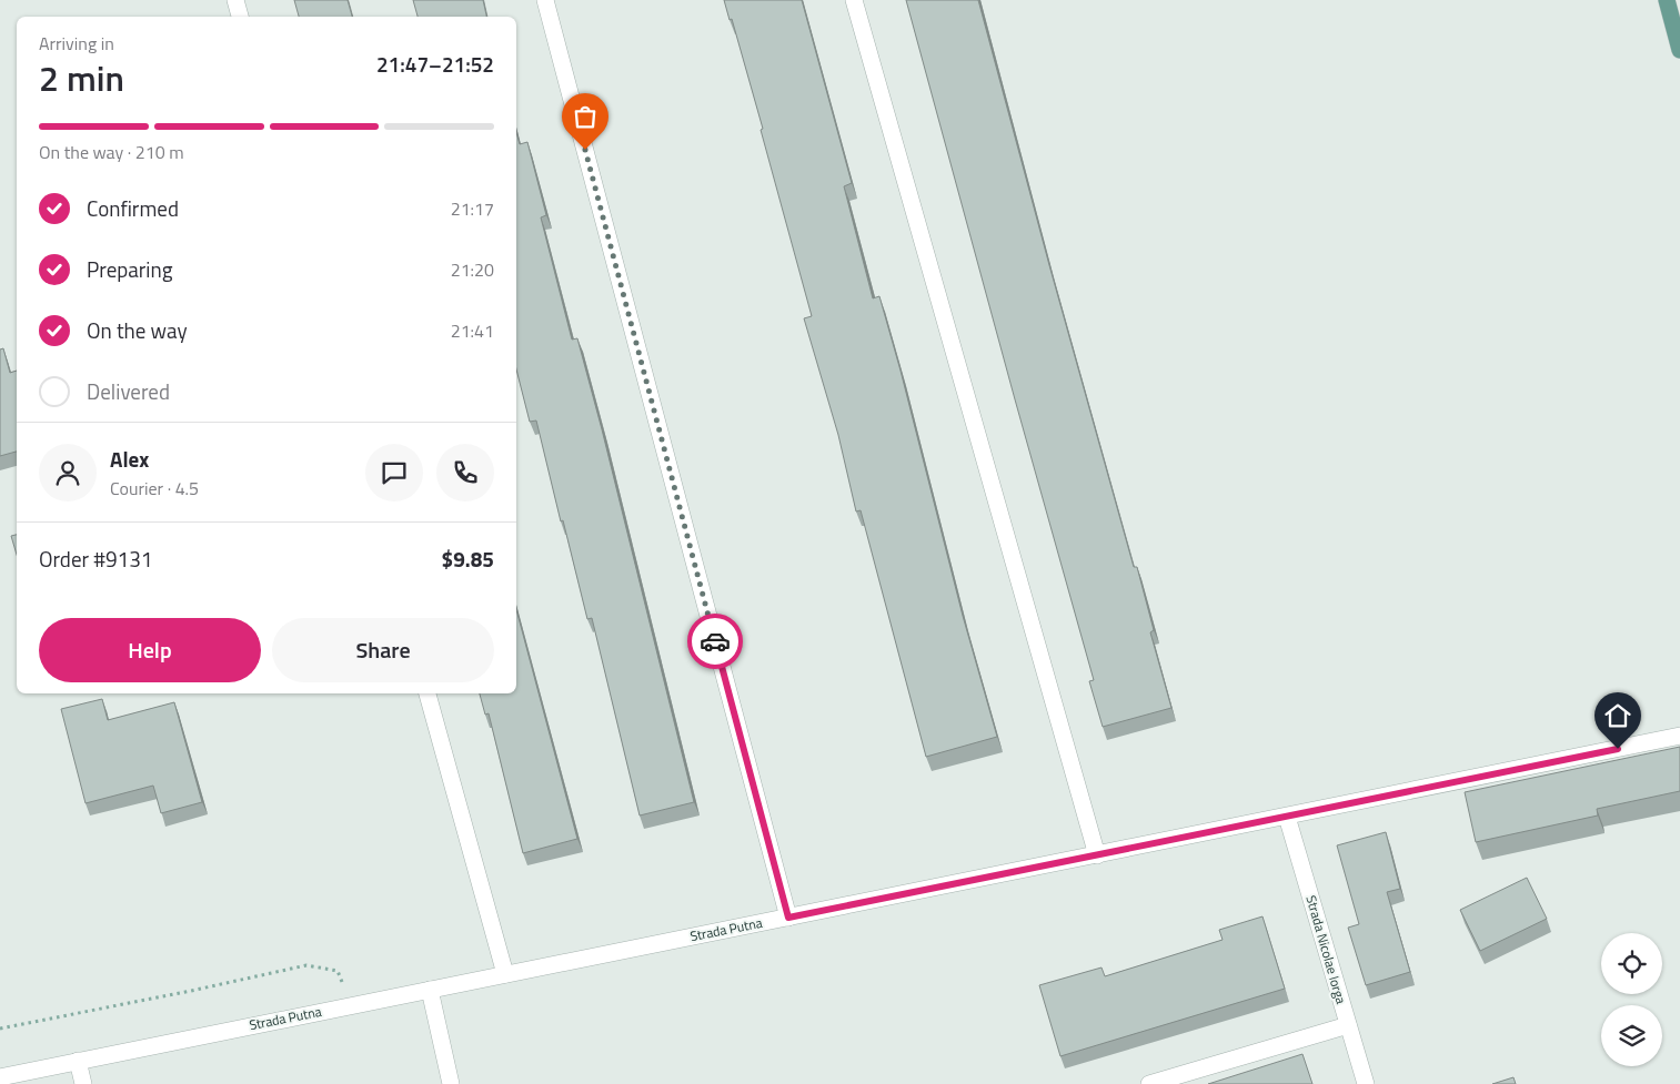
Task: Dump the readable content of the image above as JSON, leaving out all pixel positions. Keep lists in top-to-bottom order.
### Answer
{
  "streets": {
    "street": ["Strada Putna", "Strada Nicolae Iorga"]
  },
  "crossings": [
    ["Strada Putna", "Strada Nicolae Iorga"]
  ],
  "page": {
    "heading": ["2 min", "Arriving in", "21:47–21:52"],
    "panel": [
      "Alex",
      "Courier · 4.5",
      "Order #9131",
      "$9.85"
    ],
    "bar": "On the way · 210 m",
    "list": [
      ["Confirmed", "21:17"],
      ["Preparing", "21:20"],
      ["On the way", "21:41"],
      "Delivered"
    ],
    "buttons": ["Help", "Share"]
  }
}
